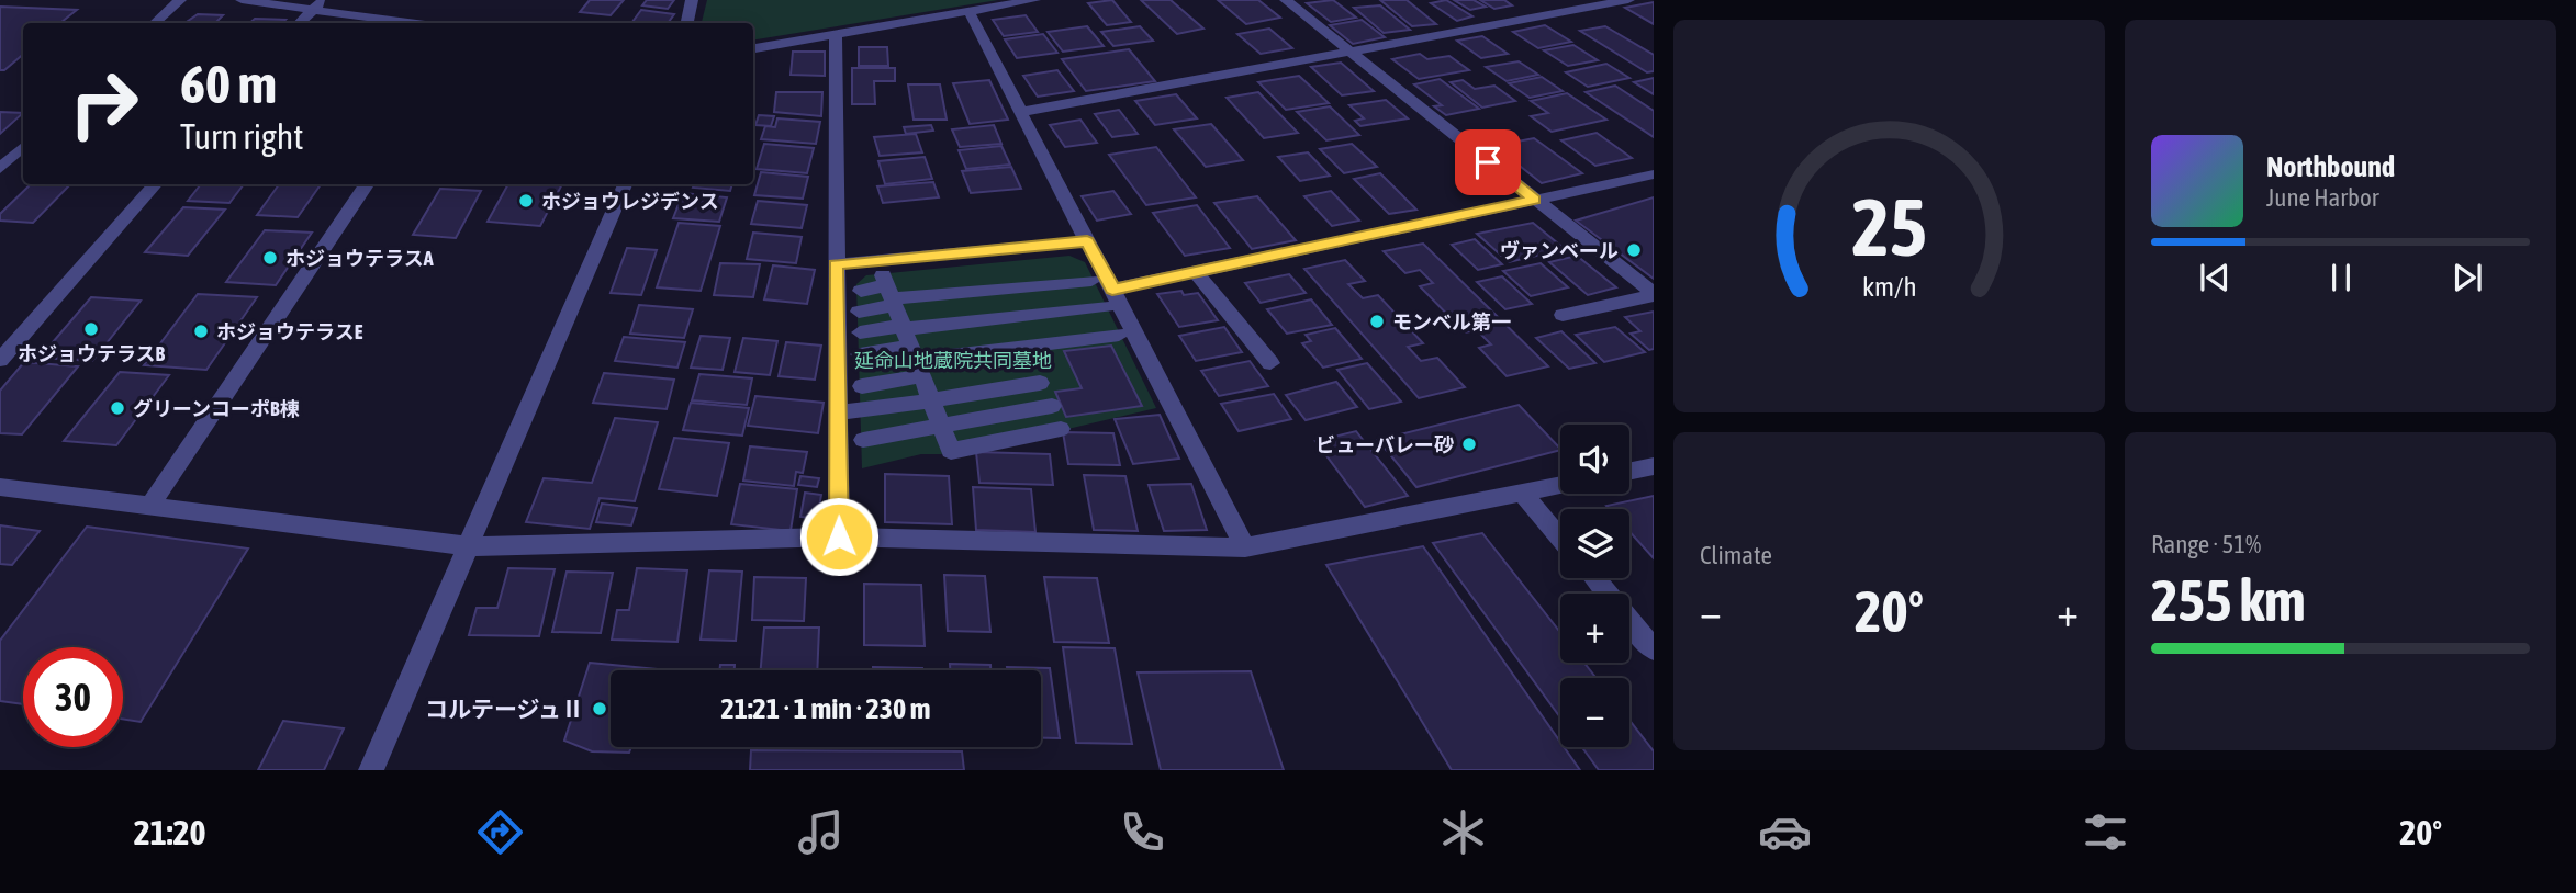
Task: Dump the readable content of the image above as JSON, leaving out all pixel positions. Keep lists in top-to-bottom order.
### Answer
{
  "parks": ["延命山地蔵院共同墓地"],
  "places": [
    "ホジョウレジデンス",
    "ヴァンベール",
    "ホジョウテラスA",
    "モンベル第一",
    "ホジョウテラスB",
    "ホジョウテラスE",
    "グリーンコーポB棟",
    "ビューバレー砂",
    "コルテージュⅡ"
  ],
  "page": {
    "turn": ["60 m", "Turn right"],
    "song": ["Northbound", "June Harbor"],
    "map_buttons": ["+", "−"],
    "tile": [
      "Climate",
      ["Range · 51%", "255 km"]
    ],
    "heat": ["−", "20°", "+"],
    "limit": "30",
    "trip": "21:21 · 1 min · 230 m",
    "tabs": ["21:20", "20°"],
    "gauge": ["25", "km/h"]
  }
}
